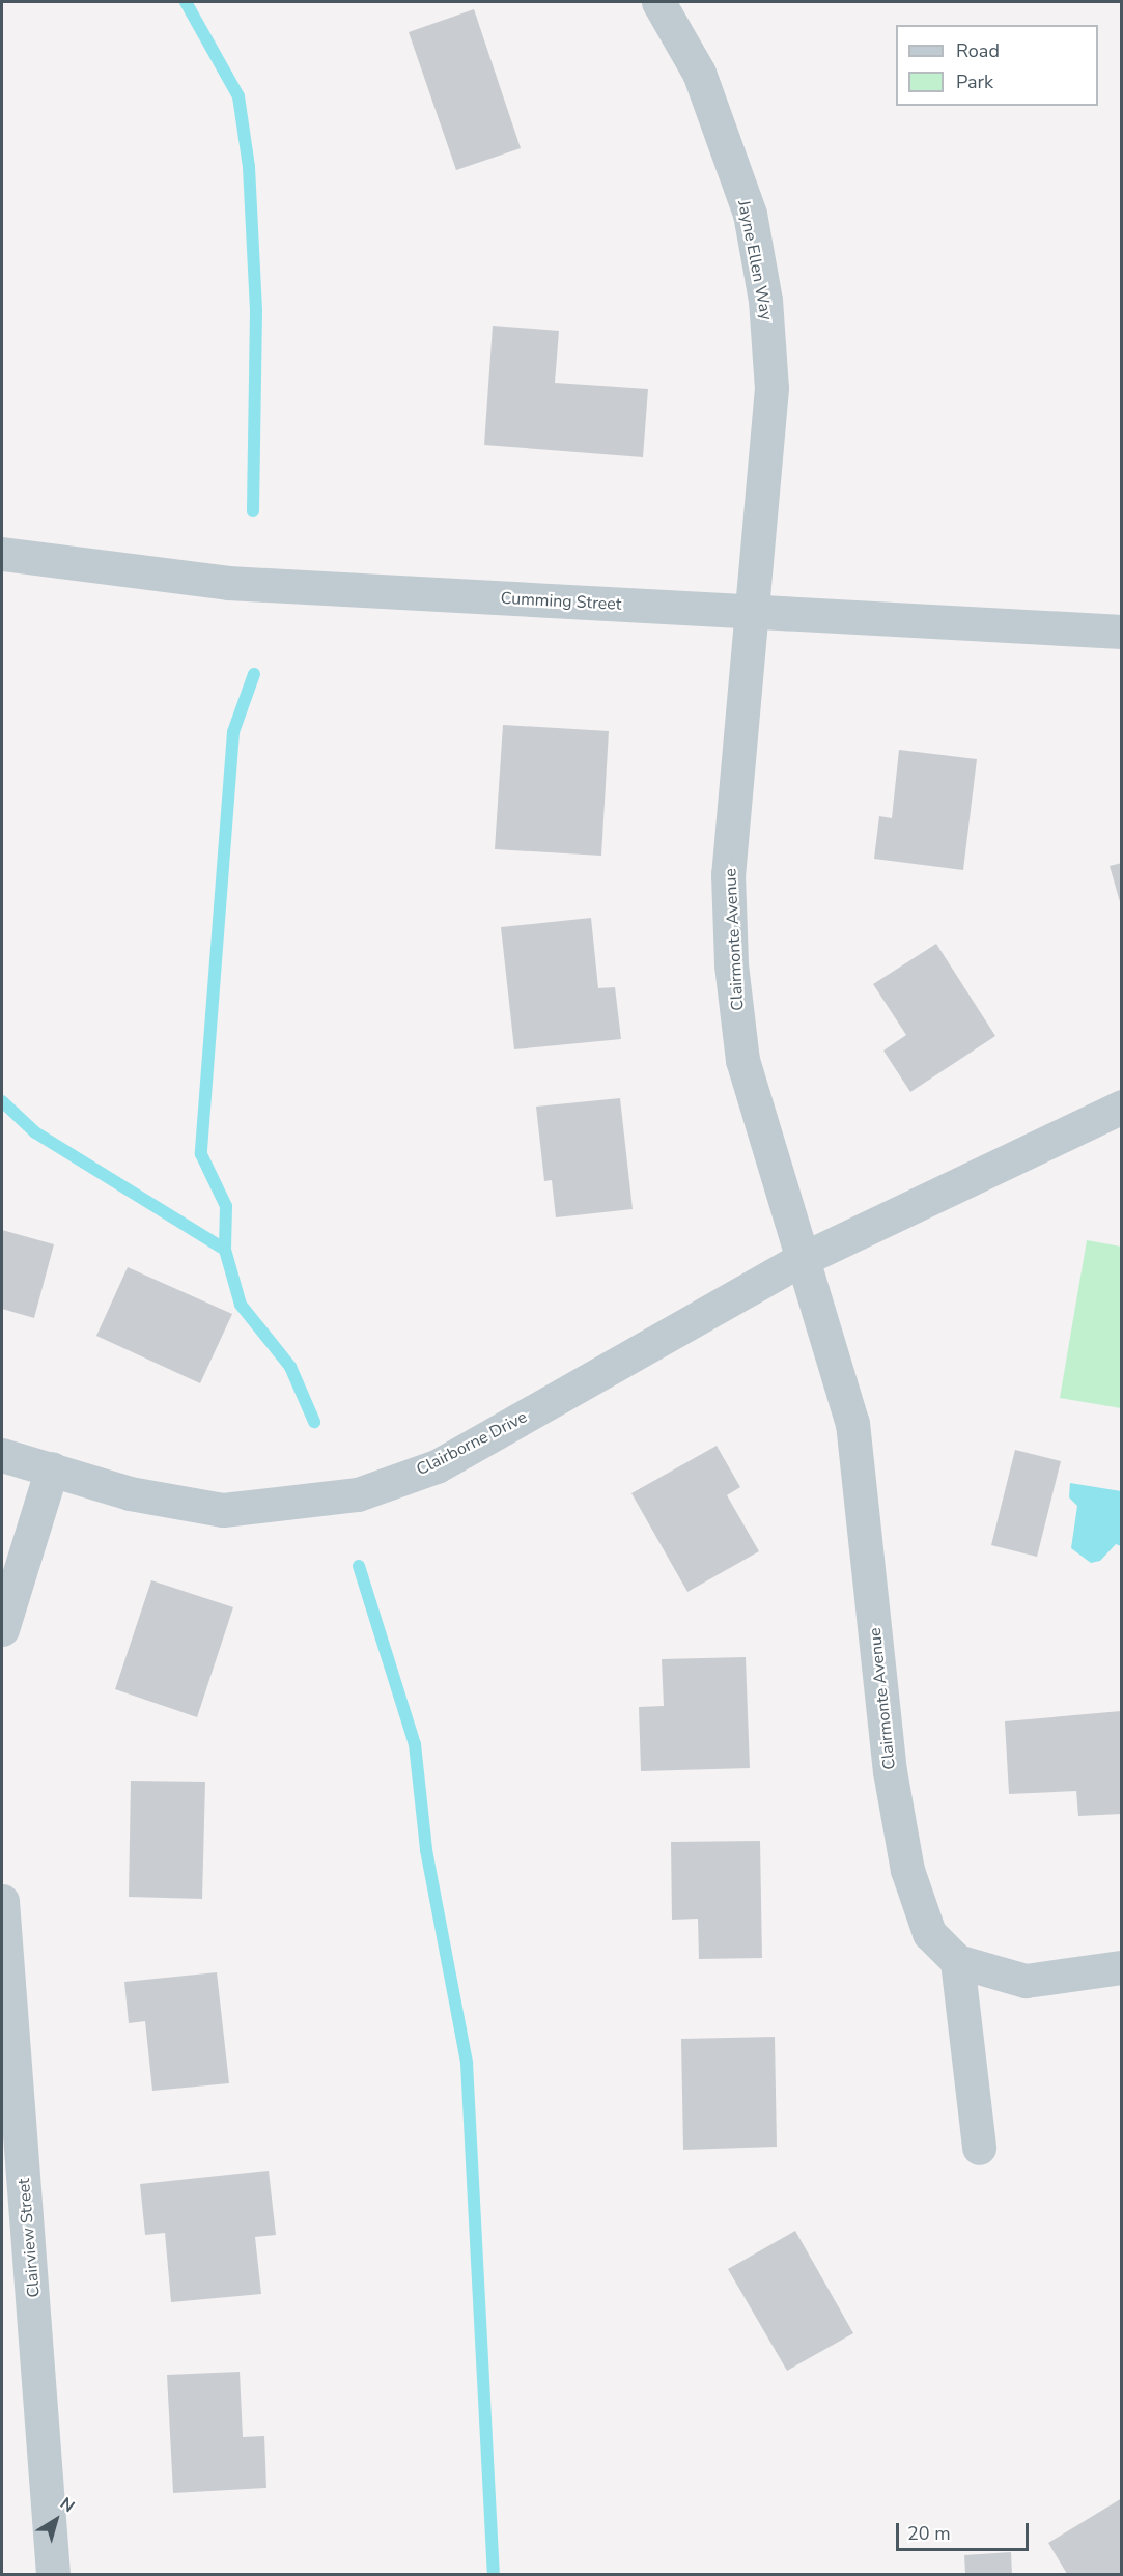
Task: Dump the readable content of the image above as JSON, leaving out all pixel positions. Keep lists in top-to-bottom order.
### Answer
{
  "streets": {
    "street": [
      "Jayne Ellen Way",
      "Cumming Street",
      "Clairmonte Avenue",
      "Clairborne Drive",
      "Clairview Street"
    ]
  },
  "crossings": [
    ["Jayne Ellen Way", "Cumming Street"],
    ["Jayne Ellen Way", "Clairmonte Avenue"],
    ["Cumming Street", "Clairmonte Avenue"],
    ["Clairmonte Avenue", "Clairborne Drive"]
  ],
  "legend": ["Road", "Park"],
  "scale_bar": "20 m",
  "north": "top right"
}
